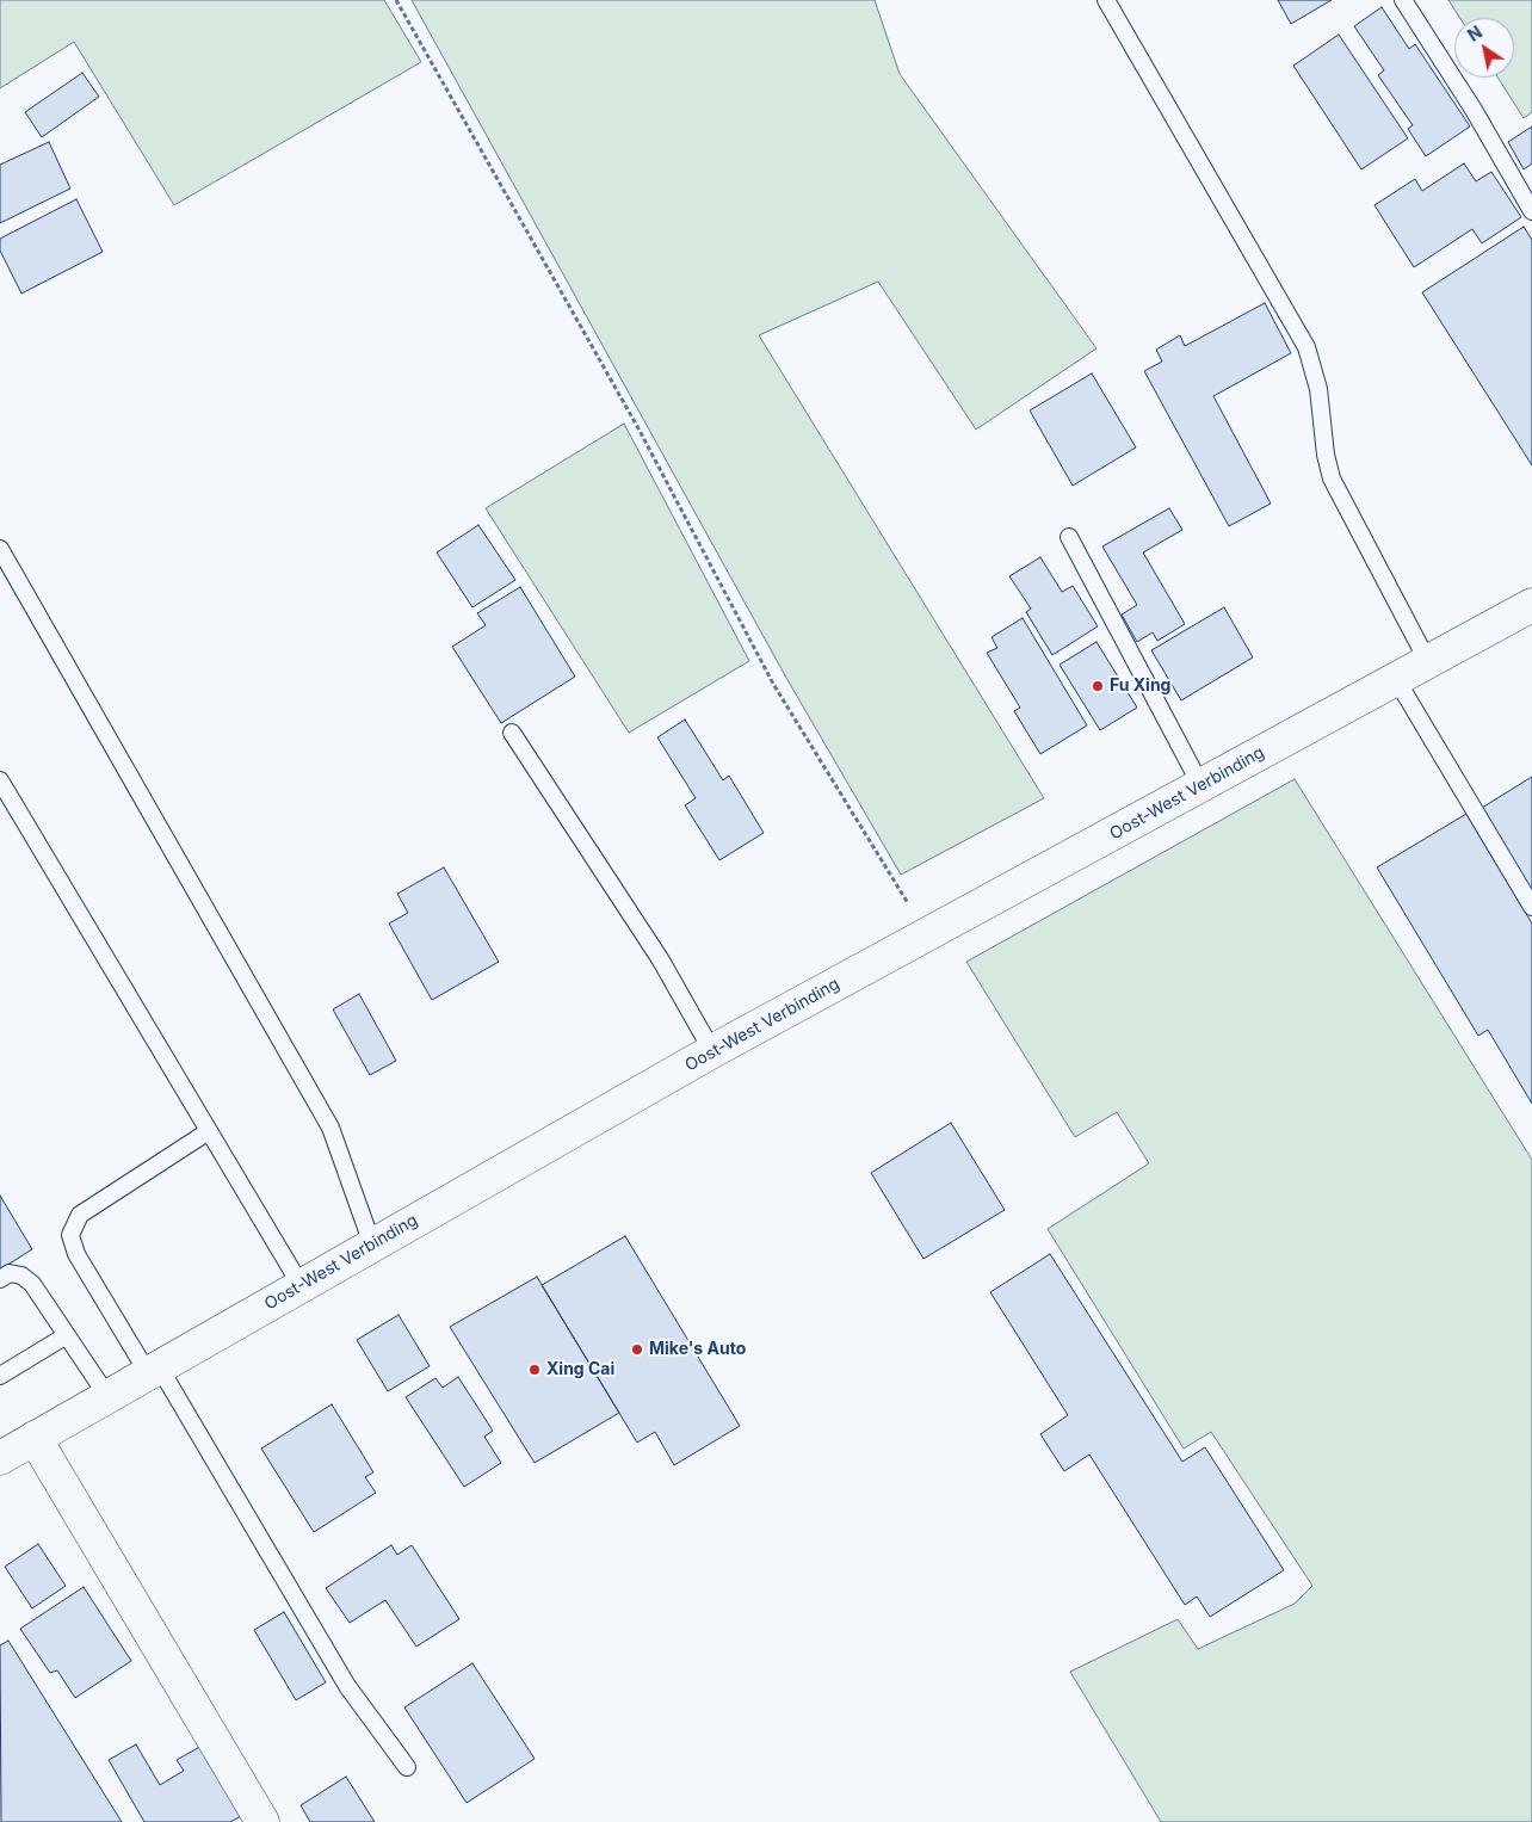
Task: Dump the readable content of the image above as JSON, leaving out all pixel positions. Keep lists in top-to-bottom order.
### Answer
{
  "streets": {
    "main road": ["Oost-West Verbinding"]
  },
  "places": ["Fu Xing", "Mike's Auto", "Xing Cai"],
  "north": "top left"
}
